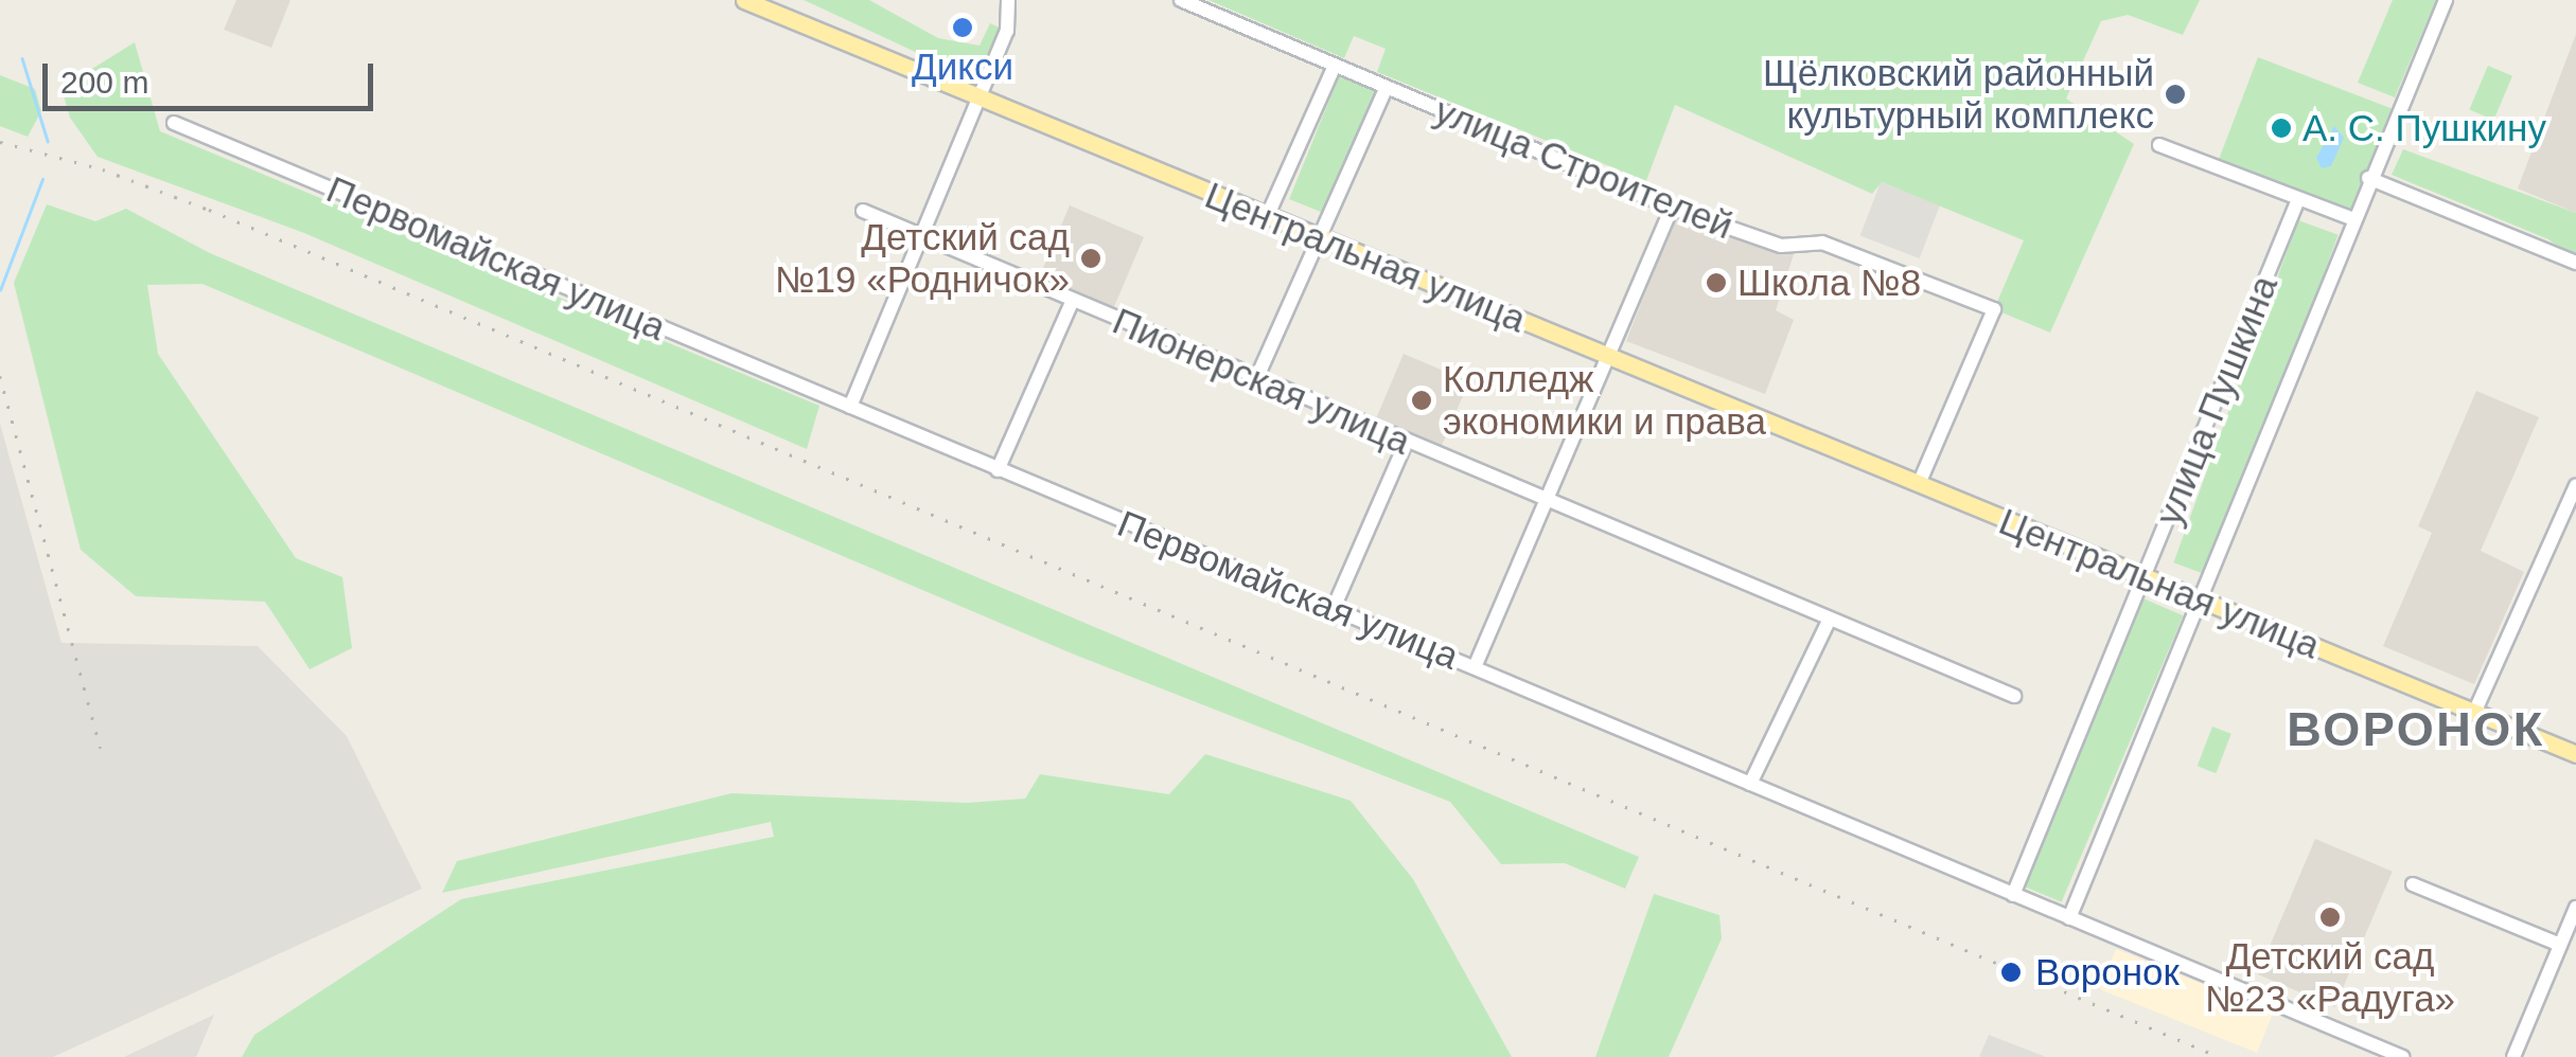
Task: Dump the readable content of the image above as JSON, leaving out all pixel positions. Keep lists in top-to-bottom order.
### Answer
{
  "streets": {
    "main road": ["Центральная улица"],
    "street": [
      "улица Строителей",
      "Первомайская улица",
      "Пионерская улица",
      "улица Пушкина"
    ]
  },
  "crossings": [
    ["улица Строителей", "Центральная улица"],
    ["Центральная улица", "улица Пушкина"],
    ["Первомайская улица", "улица Пушкина"]
  ],
  "districts": ["ВОРОНОК"],
  "places": [
    "Дикси",
    "Щёлковский районный культурный комплекс",
    "А. С. Пушкину",
    "Детский сад №19 «Родничок»",
    "Школа №8",
    "Колледж экономики и права",
    "Детский сад №23 «Радуга»",
    "Воронок"
  ],
  "scale_bar": "200 m"
}
